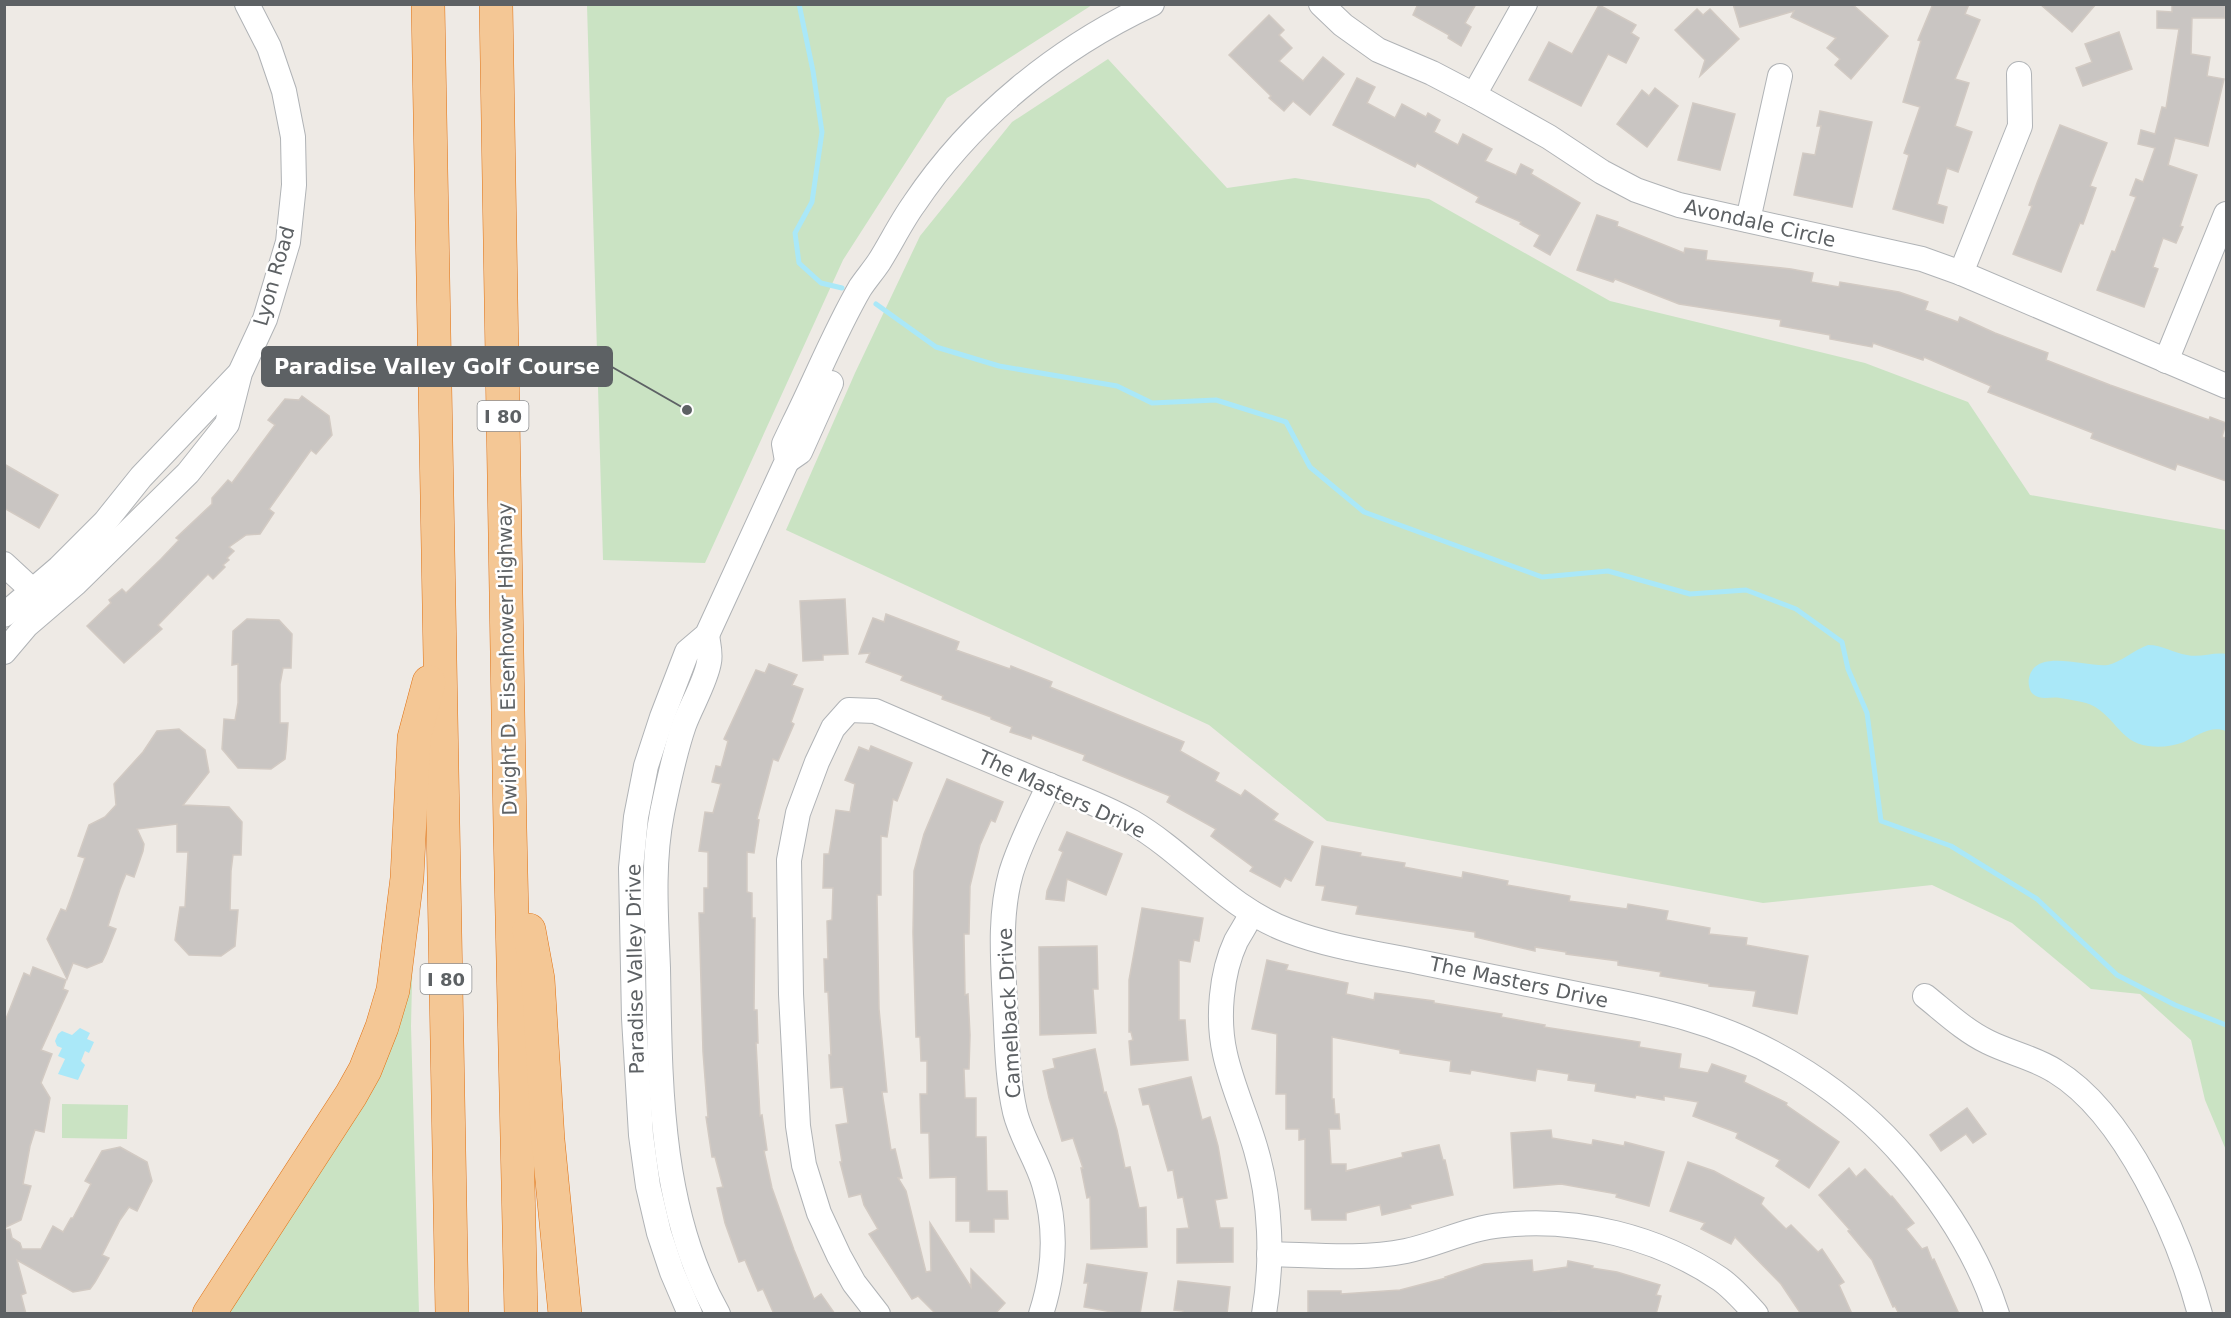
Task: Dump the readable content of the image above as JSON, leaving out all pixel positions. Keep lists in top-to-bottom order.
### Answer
{
  "streets": {
    "highway": ["I 80", "Dwight D. Eisenhower Highway"],
    "street": [
      "Avondale Circle",
      "Lyon Road",
      "The Masters Drive",
      "Paradise Valley Drive",
      "Camelback Drive"
    ]
  },
  "crossings": [
    ["The Masters Drive", "Camelback Drive"]
  ],
  "places": ["Paradise Valley Golf Course"]
}
